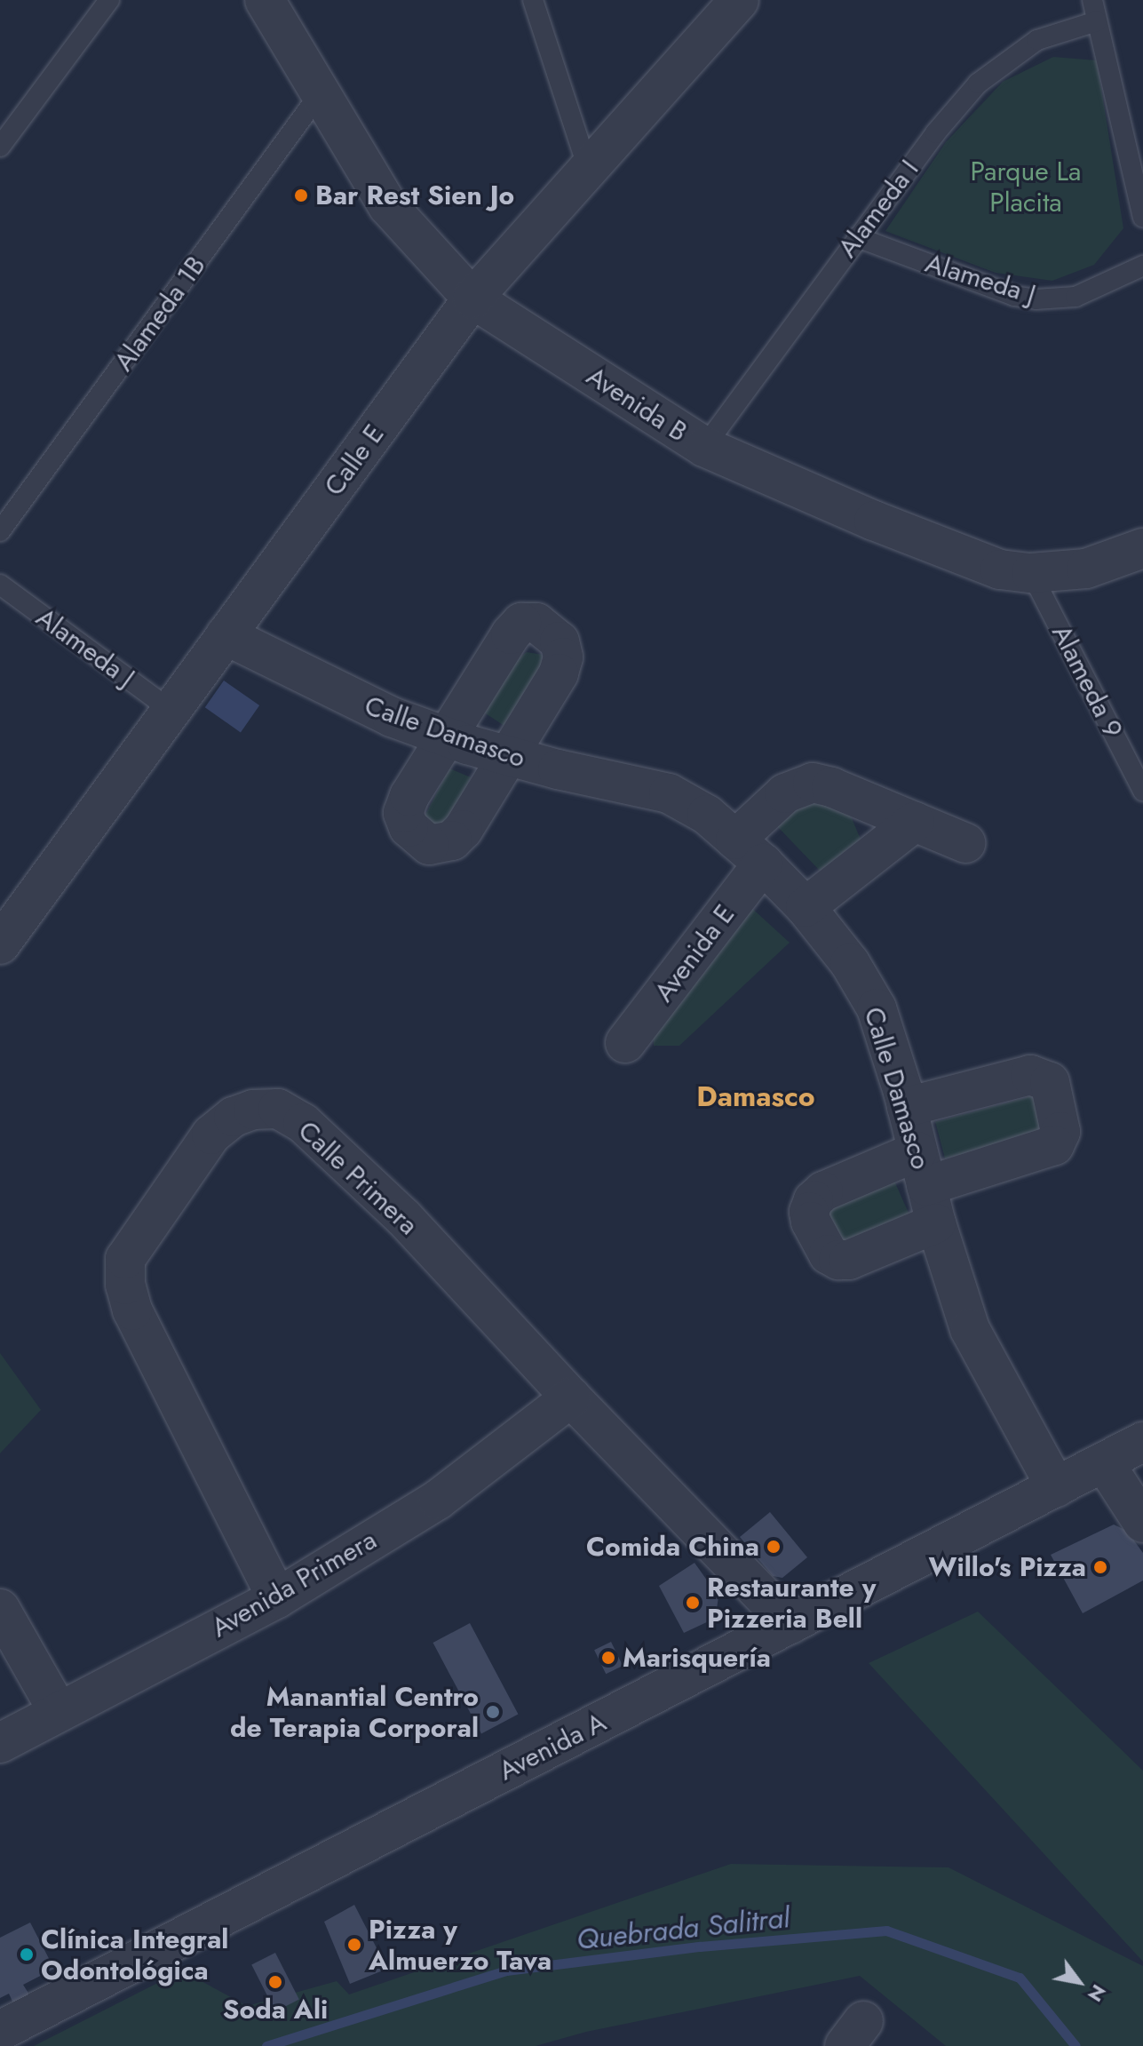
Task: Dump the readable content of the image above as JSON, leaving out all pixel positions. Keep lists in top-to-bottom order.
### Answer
{
  "streets": {
    "street": [
      "Avenida B",
      "Calle E",
      "Calle Damasco",
      "Avenida E",
      "Calle Primera",
      "Avenida Primera",
      "Avenida A"
    ],
    "lane": [
      "Alameda I",
      "Alameda J",
      "Alameda 1B",
      "Alameda 9"
    ]
  },
  "crossings": [
    ["Alameda I", "Alameda J"],
    ["Alameda I", "Avenida B"],
    ["Alameda J", "Calle E"],
    ["Alameda 1B", "Avenida B"],
    ["Avenida B", "Calle E"],
    ["Avenida B", "Alameda 9"],
    ["Calle E", "Calle Damasco"],
    ["Calle Damasco", "Avenida E"],
    ["Calle Damasco", "Avenida A"],
    ["Calle Primera", "Avenida Primera"],
    ["Calle Primera", "Avenida A"]
  ],
  "districts": ["Damasco"],
  "water": ["Quebrada Salitral"],
  "parks": ["Parque La Placita"],
  "places": [
    "Bar Rest Sien Jo",
    "Comida China",
    "Willo's Pizza",
    "Restaurante y Pizzeria Bell",
    "Marisquería",
    "Manantial Centro de Terapia Corporal",
    "Pizza y Almuerzo Tava",
    "Clínica Integral Odontológica",
    "Soda Ali"
  ],
  "north": "bottom right"
}
